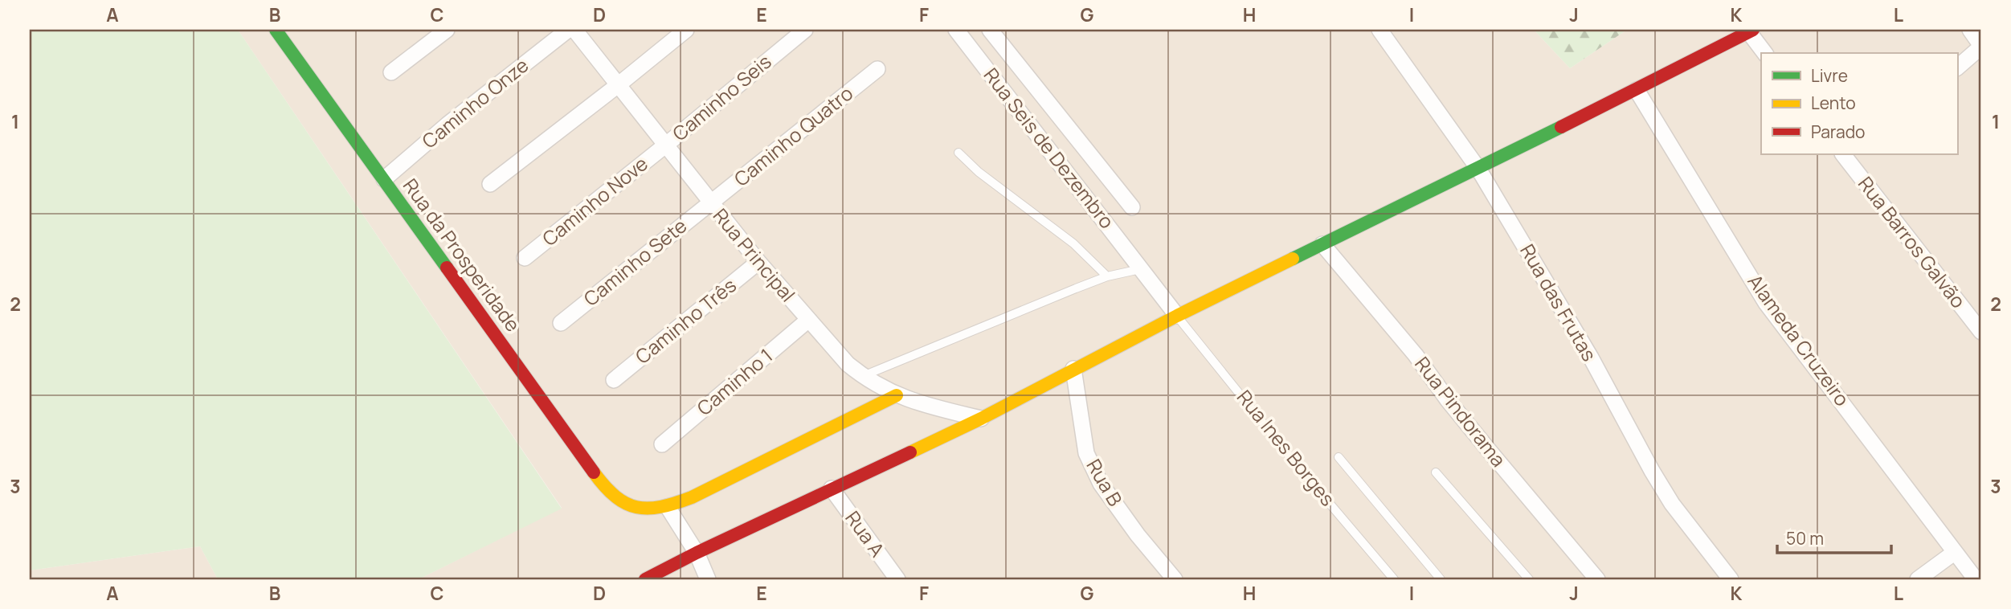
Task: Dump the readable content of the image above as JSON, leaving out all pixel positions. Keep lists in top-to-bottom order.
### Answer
{
  "streets": {
    "main road": ["Rua da Prosperidade"],
    "street": [
      "Caminho Seis",
      "Caminho Onze",
      "Caminho Quatro",
      "Rua Seis de Dezembro",
      "Caminho Nove",
      "Rua Barros Galvão",
      "Rua Principal",
      "Caminho Sete",
      "Rua das Frutas",
      "Caminho Três",
      "Alameda Cruzeiro",
      "Caminho 1",
      "Rua Pindorama",
      "Rua B",
      "Rua A"
    ],
    "lane": ["Rua Ines Borges"]
  },
  "crossings": [
    ["Caminho Seis", "Caminho Nove"],
    ["Caminho Seis", "Rua Principal"],
    ["Caminho Onze", "Rua da Prosperidade"],
    ["Caminho Quatro", "Rua Principal"],
    ["Caminho Quatro", "Caminho Sete"],
    ["Rua Seis de Dezembro", "Rua Ines Borges"],
    ["Caminho Nove", "Rua Principal"],
    ["Rua Principal", "Caminho Sete"],
    ["Rua Principal", "Caminho Três"],
    ["Rua Principal", "Caminho 1"]
  ],
  "legend": ["Livre", "Lento", "Parado"],
  "scale_bar": "50 m",
  "grid": {
    "columns": [
      "A",
      "B",
      "C",
      "D",
      "E",
      "F",
      "G",
      "H",
      "I",
      "J",
      "K",
      "L"
    ],
    "rows": ["1", "2", "3"]
  }
}
